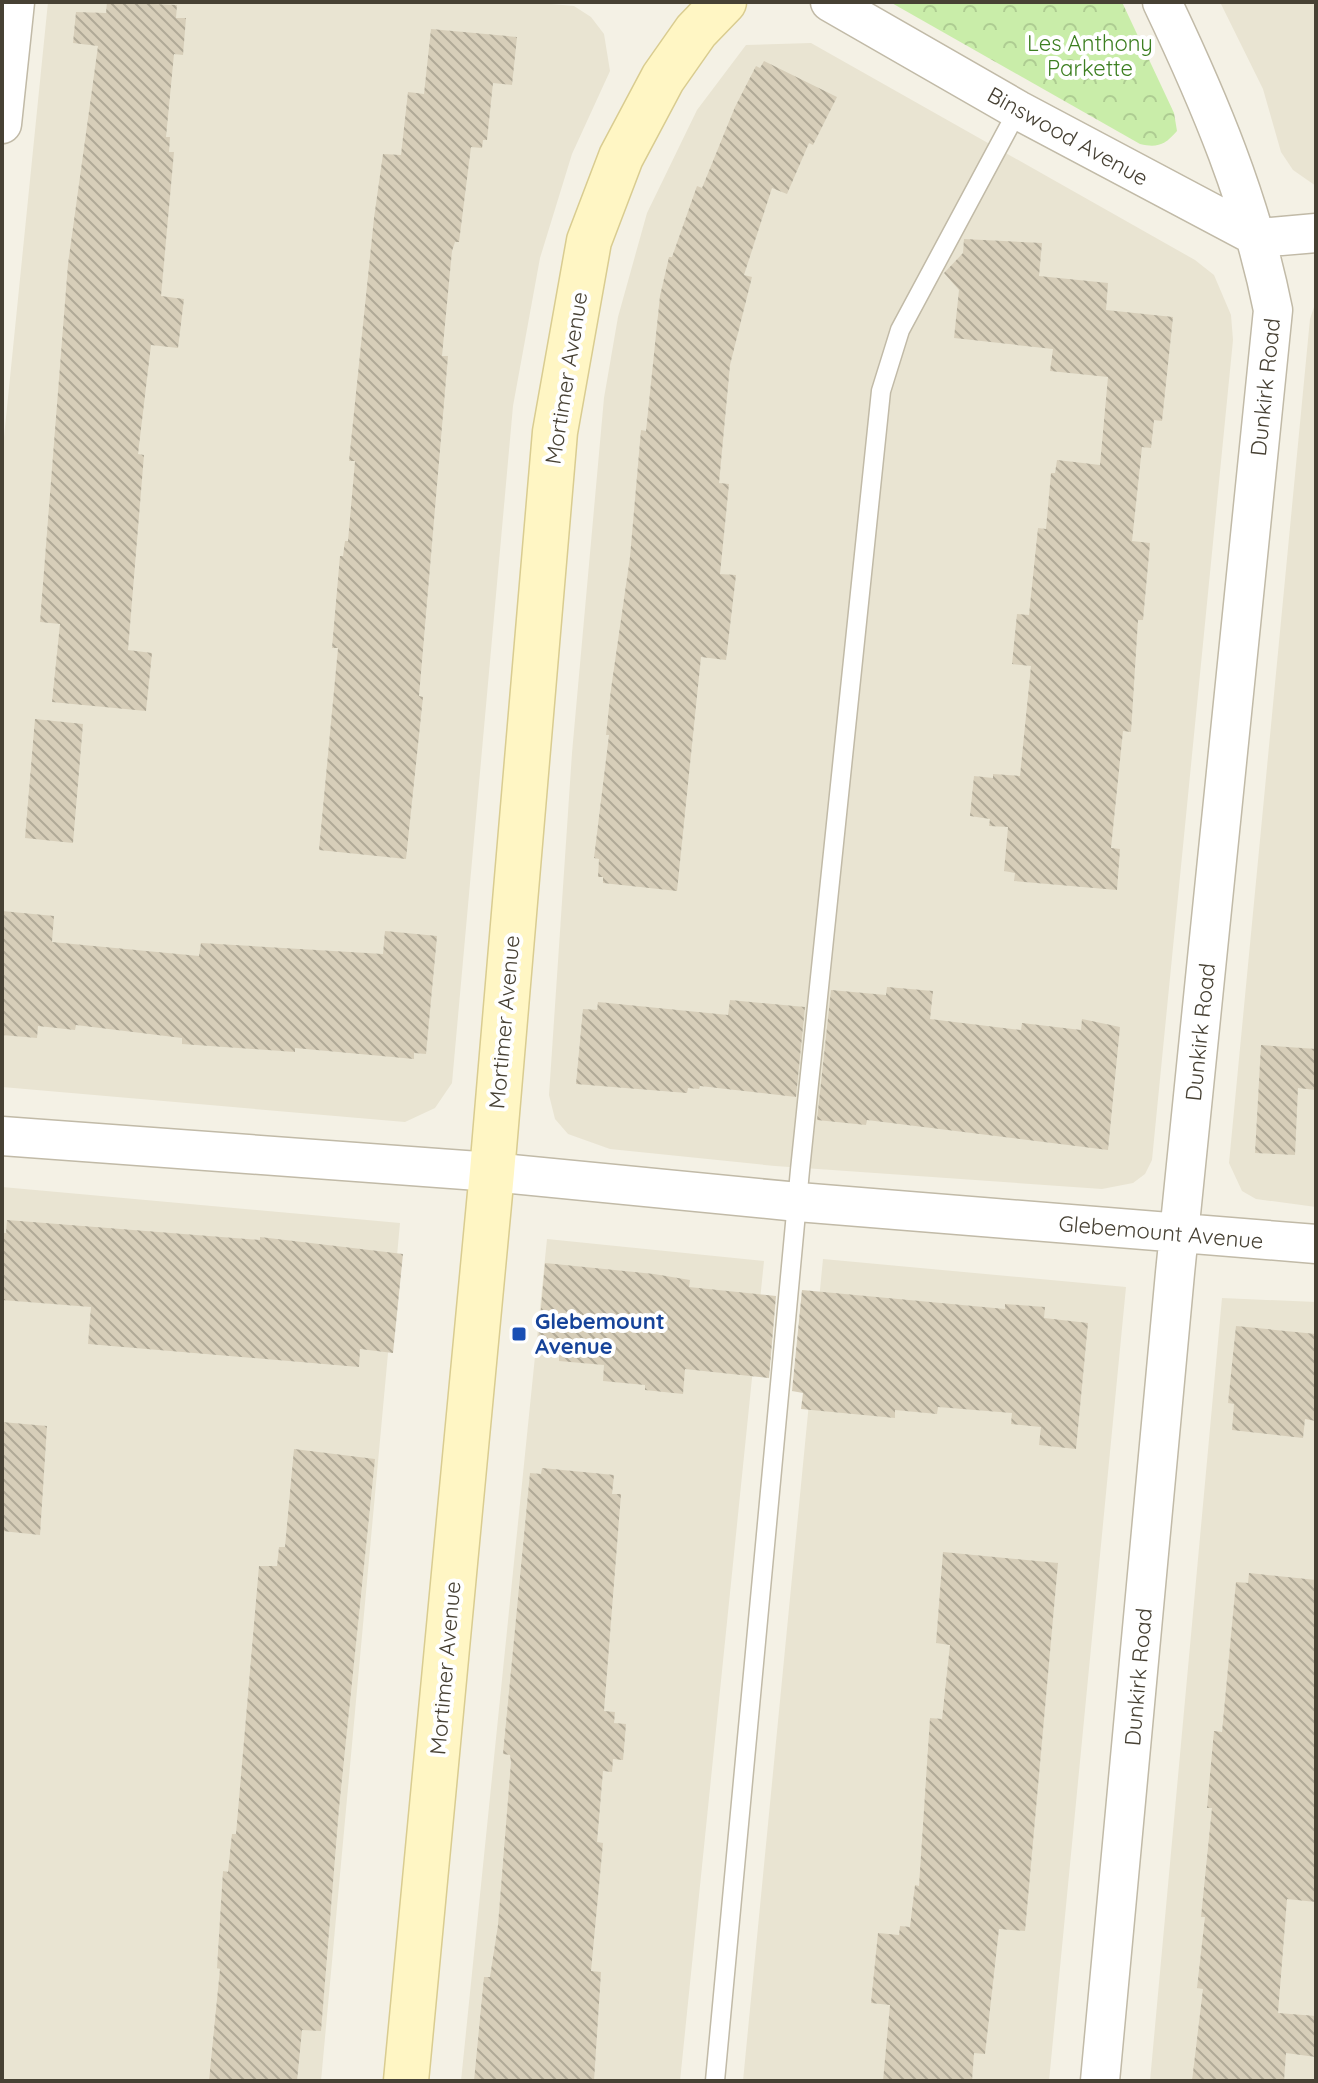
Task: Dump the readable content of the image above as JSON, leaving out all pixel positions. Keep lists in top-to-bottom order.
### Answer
{
  "streets": {
    "street": [
      "Binswood Avenue",
      "Mortimer Avenue",
      "Dunkirk Road",
      "Glebemount Avenue"
    ]
  },
  "crossings": [
    ["Binswood Avenue", "Dunkirk Road"],
    ["Mortimer Avenue", "Glebemount Avenue"],
    ["Dunkirk Road", "Glebemount Avenue"]
  ],
  "parks": ["Les Anthony Parkette"],
  "places": {
    "transit": ["Glebemount Avenue"]
  }
}
